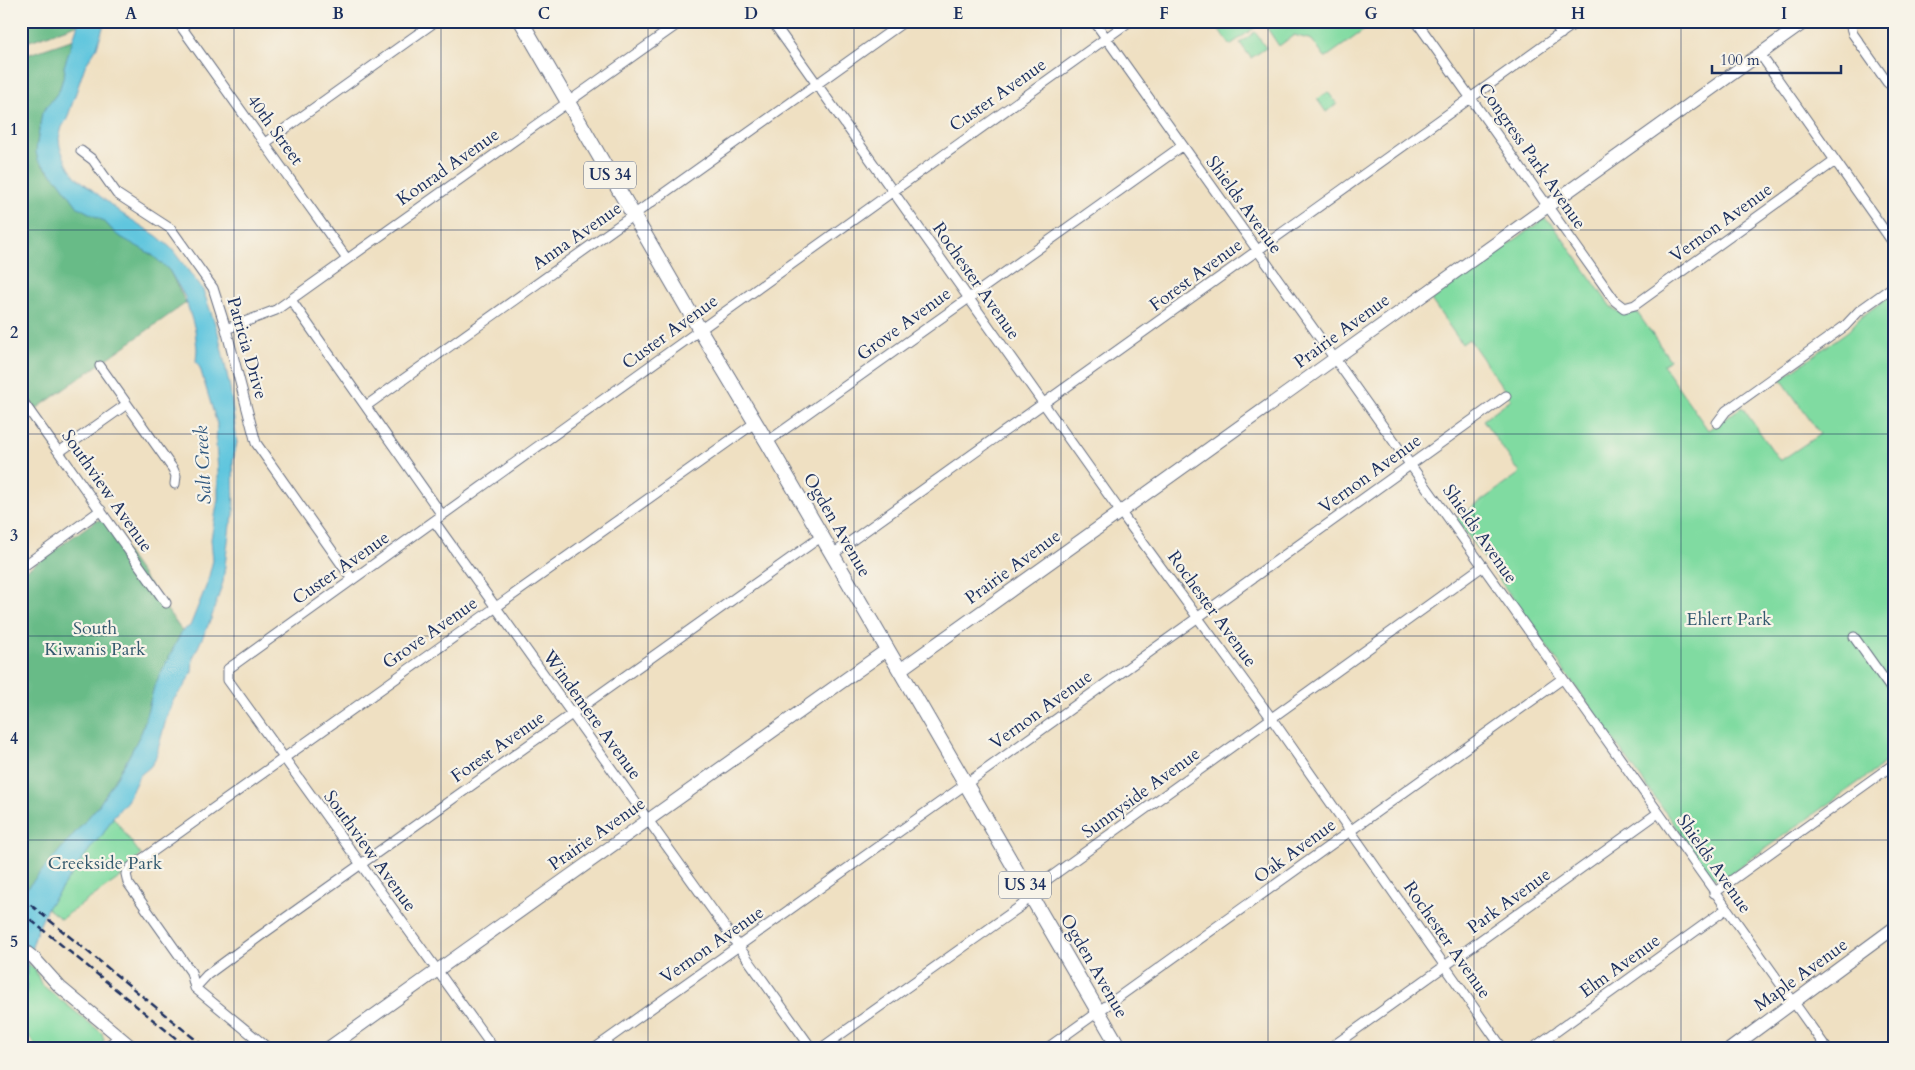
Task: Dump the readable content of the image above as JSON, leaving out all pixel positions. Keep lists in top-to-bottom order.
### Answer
{
  "streets": {
    "main road": ["US 34", "Ogden Avenue"],
    "street": [
      "Custer Avenue",
      "40th Street",
      "Congress Park Avenue",
      "Konrad Avenue",
      "Shields Avenue",
      "Vernon Avenue",
      "Anna Avenue",
      "Forest Avenue",
      "Rochester Avenue",
      "Grove Avenue",
      "Prairie Avenue",
      "Patricia Drive",
      "Southview Avenue",
      "Windemere Avenue",
      "Sunnyside Avenue",
      "Oak Avenue",
      "Park Avenue",
      "Elm Avenue",
      "Maple Avenue"
    ]
  },
  "crossings": [
    ["Custer Avenue", "Shields Avenue"],
    ["Custer Avenue", "Rochester Avenue"],
    ["Custer Avenue", "Patricia Drive"],
    ["Custer Avenue", "Southview Avenue"],
    ["Custer Avenue", "Ogden Avenue"],
    ["Custer Avenue", "Windemere Avenue"],
    ["40th Street", "Konrad Avenue"],
    ["Congress Park Avenue", "Vernon Avenue"],
    ["Congress Park Avenue", "Forest Avenue"],
    ["Congress Park Avenue", "Prairie Avenue"],
    ["Konrad Avenue", "Patricia Drive"],
    ["Konrad Avenue", "Ogden Avenue"],
    ["Shields Avenue", "Vernon Avenue"],
    ["Shields Avenue", "Forest Avenue"],
    ["Shields Avenue", "Grove Avenue"],
    ["Shields Avenue", "Prairie Avenue"],
    ["Shields Avenue", "Sunnyside Avenue"],
    ["Shields Avenue", "Oak Avenue"],
    ["Shields Avenue", "Park Avenue"],
    ["Shields Avenue", "Elm Avenue"],
    ["Shields Avenue", "Maple Avenue"],
    ["Vernon Avenue", "Rochester Avenue"],
    ["Vernon Avenue", "Ogden Avenue"],
    ["Vernon Avenue", "Windemere Avenue"],
    ["Anna Avenue", "Rochester Avenue"],
    ["Anna Avenue", "Ogden Avenue"],
    ["Forest Avenue", "Rochester Avenue"],
    ["Forest Avenue", "Grove Avenue"],
    ["Forest Avenue", "Southview Avenue"],
    ["Forest Avenue", "Ogden Avenue"],
    ["Forest Avenue", "Windemere Avenue"],
    ["Rochester Avenue", "Grove Avenue"],
    ["Rochester Avenue", "Prairie Avenue"],
    ["Rochester Avenue", "Sunnyside Avenue"],
    ["Rochester Avenue", "Oak Avenue"],
    ["Rochester Avenue", "Park Avenue"],
    ["Grove Avenue", "Southview Avenue"],
    ["Grove Avenue", "Ogden Avenue"],
    ["Grove Avenue", "Windemere Avenue"],
    ["Prairie Avenue", "Southview Avenue"],
    ["Prairie Avenue", "Ogden Avenue"],
    ["Prairie Avenue", "Windemere Avenue"],
    ["Ogden Avenue", "Sunnyside Avenue"],
    ["Ogden Avenue", "Oak Avenue"]
  ],
  "water": ["Salt Creek"],
  "parks": ["Ehlert Park", "South Kiwanis Park", "Creekside Park"],
  "scale_bar": "100 m",
  "grid": {
    "columns": [
      "A",
      "B",
      "C",
      "D",
      "E",
      "F",
      "G",
      "H",
      "I"
    ],
    "rows": [
      "1",
      "2",
      "3",
      "4",
      "5"
    ]
  }
}
